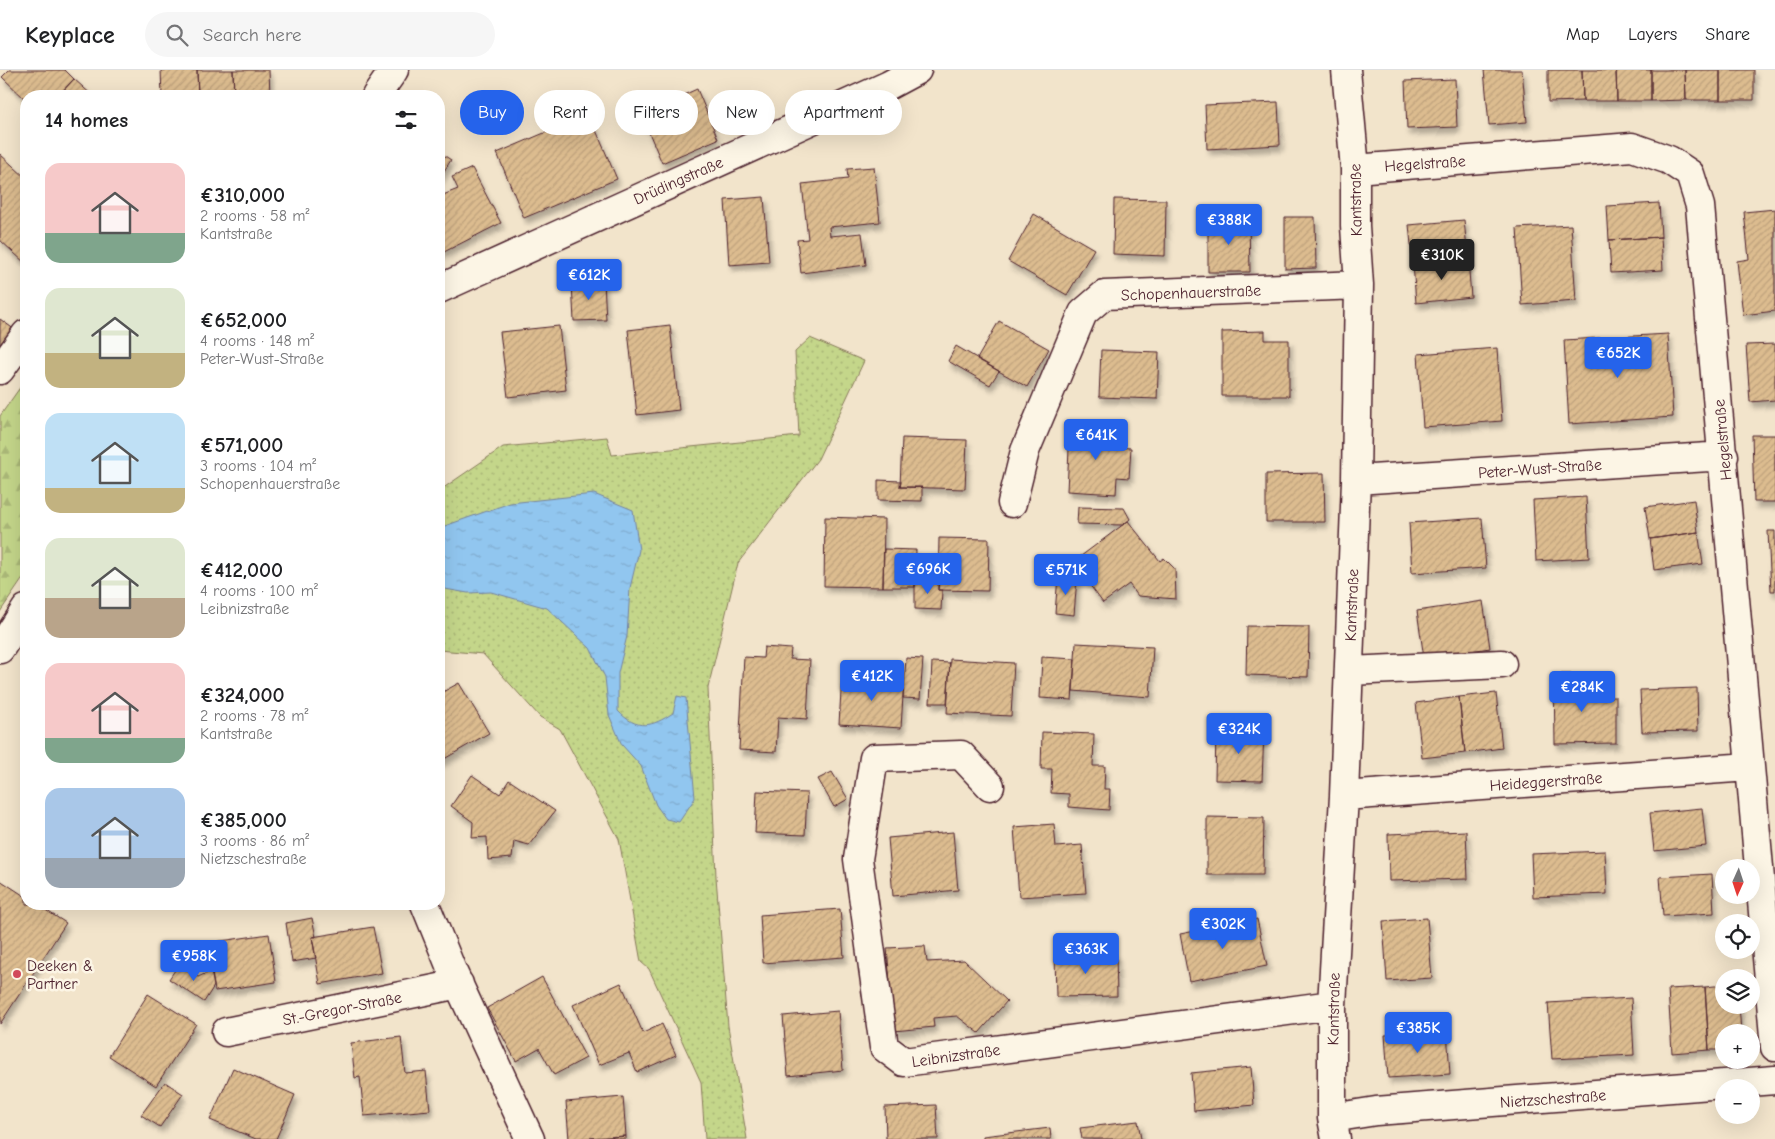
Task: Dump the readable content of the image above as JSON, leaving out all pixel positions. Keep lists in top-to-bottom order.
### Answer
{
  "streets": {
    "street": [
      "Hegelstraße",
      "Drüdingstraße",
      "Kantstraße",
      "Schopenhauerstraße",
      "Peter-Wust-Straße",
      "Heideggerstraße",
      "St.-Gregor-Straße",
      "Leibnizstraße",
      "Nietzschestraße"
    ]
  },
  "crossings": [
    ["Hegelstraße", "Kantstraße"],
    ["Hegelstraße", "Peter-Wust-Straße"],
    ["Hegelstraße", "Heideggerstraße"],
    ["Kantstraße", "Schopenhauerstraße"],
    ["Kantstraße", "Peter-Wust-Straße"],
    ["Kantstraße", "Heideggerstraße"],
    ["Kantstraße", "Leibnizstraße"],
    ["Kantstraße", "Nietzschestraße"]
  ],
  "places": ["Deeken & Partner"],
  "north": "bottom",
  "page": {
    "header": "Keyplace",
    "search": "Search here",
    "nav": ["Map", "Layers", "Share"],
    "chip": [
      "Buy",
      "Rent",
      "Filters",
      "New",
      "Apartment"
    ],
    "heading": "14 homes",
    "list": [
      {
        "name": "€310,000",
        "note": "2 rooms · 58 m² · Kantstraße"
      },
      {
        "name": "€652,000",
        "note": "4 rooms · 148 m² · Peter-Wust-Straße"
      },
      {
        "name": "€571,000",
        "note": "3 rooms · 104 m² · Schopenhauerstraße"
      },
      {
        "name": "€412,000",
        "note": "4 rooms · 100 m² · Leibnizstraße"
      },
      {
        "name": "€324,000",
        "note": "2 rooms · 78 m² · Kantstraße"
      },
      {
        "name": "€385,000",
        "note": "3 rooms · 86 m² · Nietzschestraße"
      }
    ],
    "price": [
      "€388K",
      "€310K",
      "€612K",
      "€652K",
      "€641K",
      "€696K",
      "€571K",
      "€412K",
      "€284K",
      "€324K",
      "€302K",
      "€363K",
      "€958K",
      "€385K"
    ],
    "map_buttons": ["+", "−"]
  }
}
